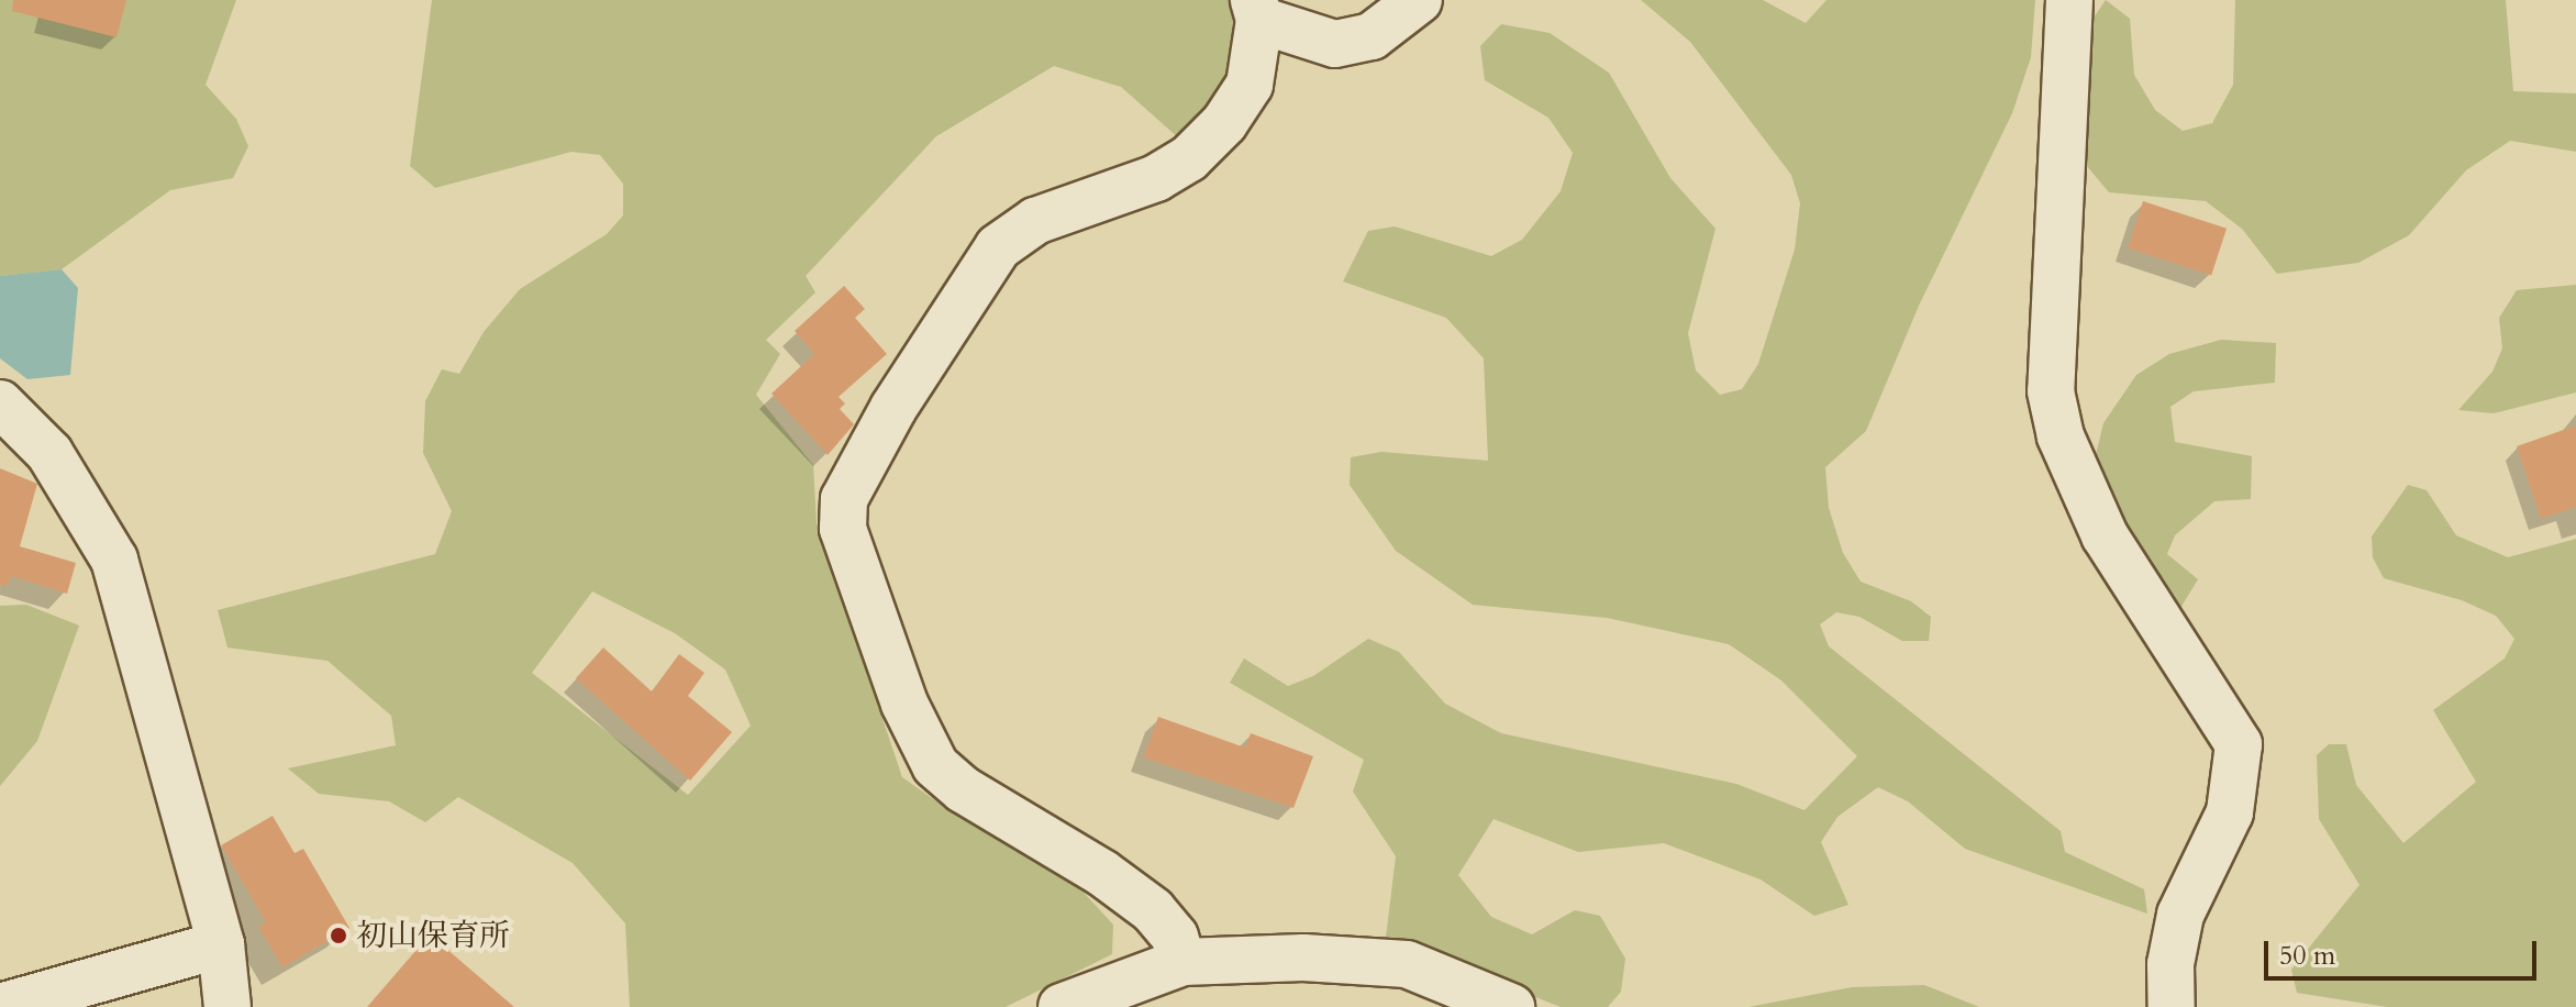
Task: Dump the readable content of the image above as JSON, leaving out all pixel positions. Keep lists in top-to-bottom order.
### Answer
{
  "places": ["初山保育所"],
  "scale_bar": "50 m"
}
